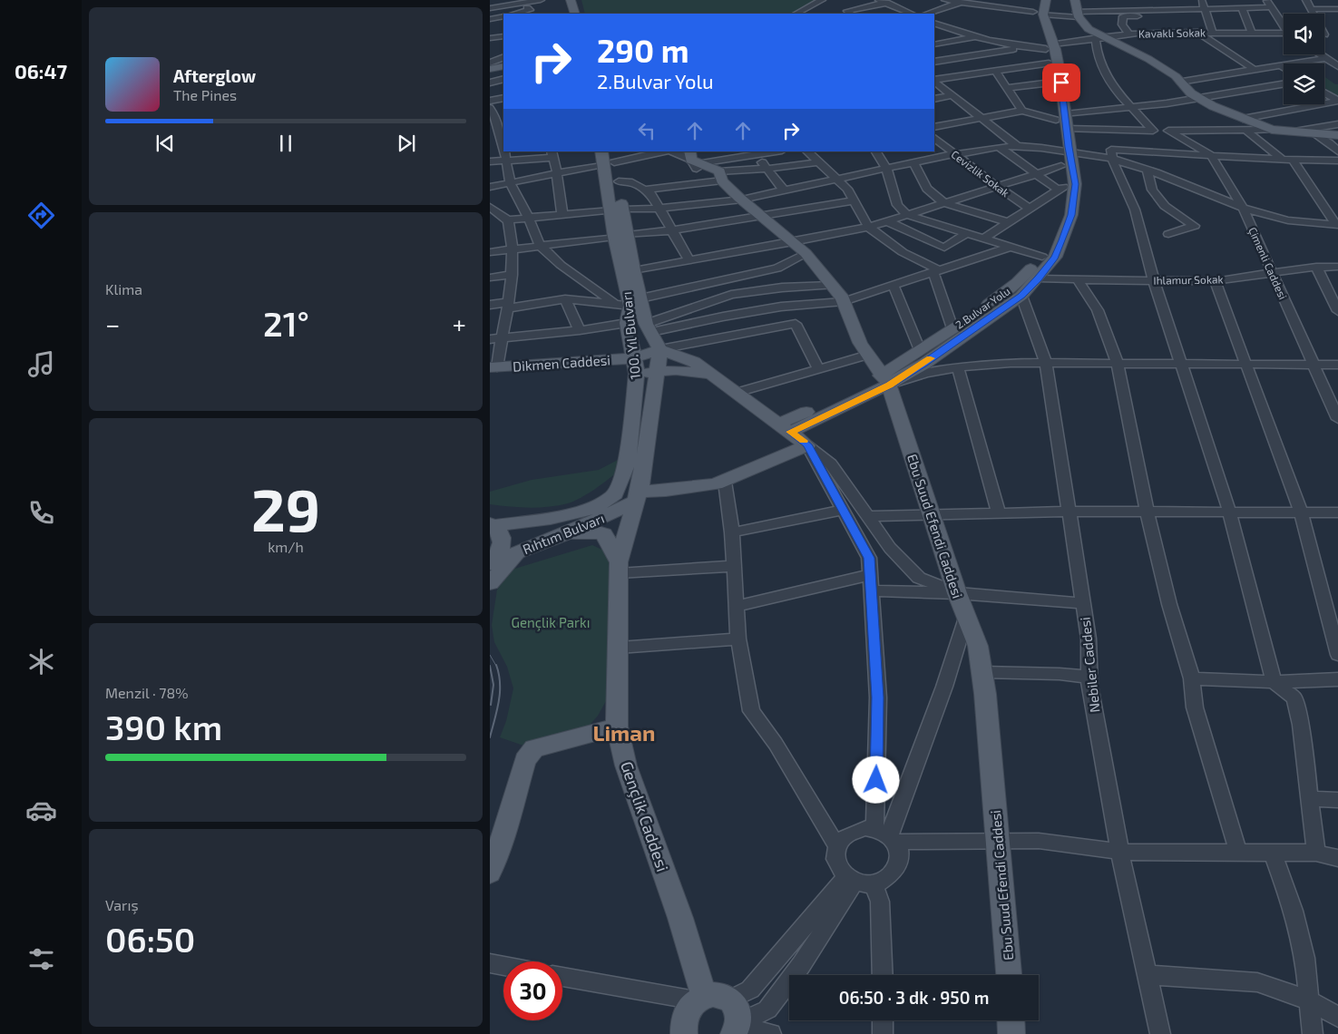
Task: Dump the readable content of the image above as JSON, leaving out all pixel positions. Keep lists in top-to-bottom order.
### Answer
{
  "streets": {
    "main road": [
      "2.Bulvar Yolu",
      "100. Yıl Bulvarı",
      "Dikmen Caddesi",
      "Ebu Suud Efendi Caddesi",
      "Rıhtım Bulvarı",
      "Gençlik Caddesi"
    ],
    "street": [
      "Kavaklı Sokak",
      "Cevizlik Sokak",
      "Çimenli Caddesi",
      "Ihlamur Sokak",
      "Nebiler Caddesi"
    ]
  },
  "crossings": [
    ["Kavaklı Sokak", "2.Bulvar Yolu"],
    ["Çimenli Caddesi", "Ihlamur Sokak"],
    ["Ihlamur Sokak", "2.Bulvar Yolu"],
    ["2.Bulvar Yolu", "Ebu Suud Efendi Caddesi"],
    ["2.Bulvar Yolu", "Nebiler Caddesi"],
    ["100. Yıl Bulvarı", "Dikmen Caddesi"],
    ["100. Yıl Bulvarı", "Rıhtım Bulvarı"],
    ["100. Yıl Bulvarı", "Gençlik Caddesi"],
    ["Rıhtım Bulvarı", "Gençlik Caddesi"]
  ],
  "districts": ["Liman"],
  "parks": ["Gençlik Parkı"],
  "page": {
    "tabs": "06:47",
    "turn": ["290 m", "2.Bulvar Yolu"],
    "song": ["Afterglow", "The Pines"],
    "tile": [
      "Klima",
      ["29", "km/h"],
      ["Menzil · 78%", "390 km"],
      ["Varış", "06:50"]
    ],
    "heat": ["−", "21°", "+"],
    "limit": "30",
    "trip": "06:50 · 3 dk · 950 m"
  }
}
